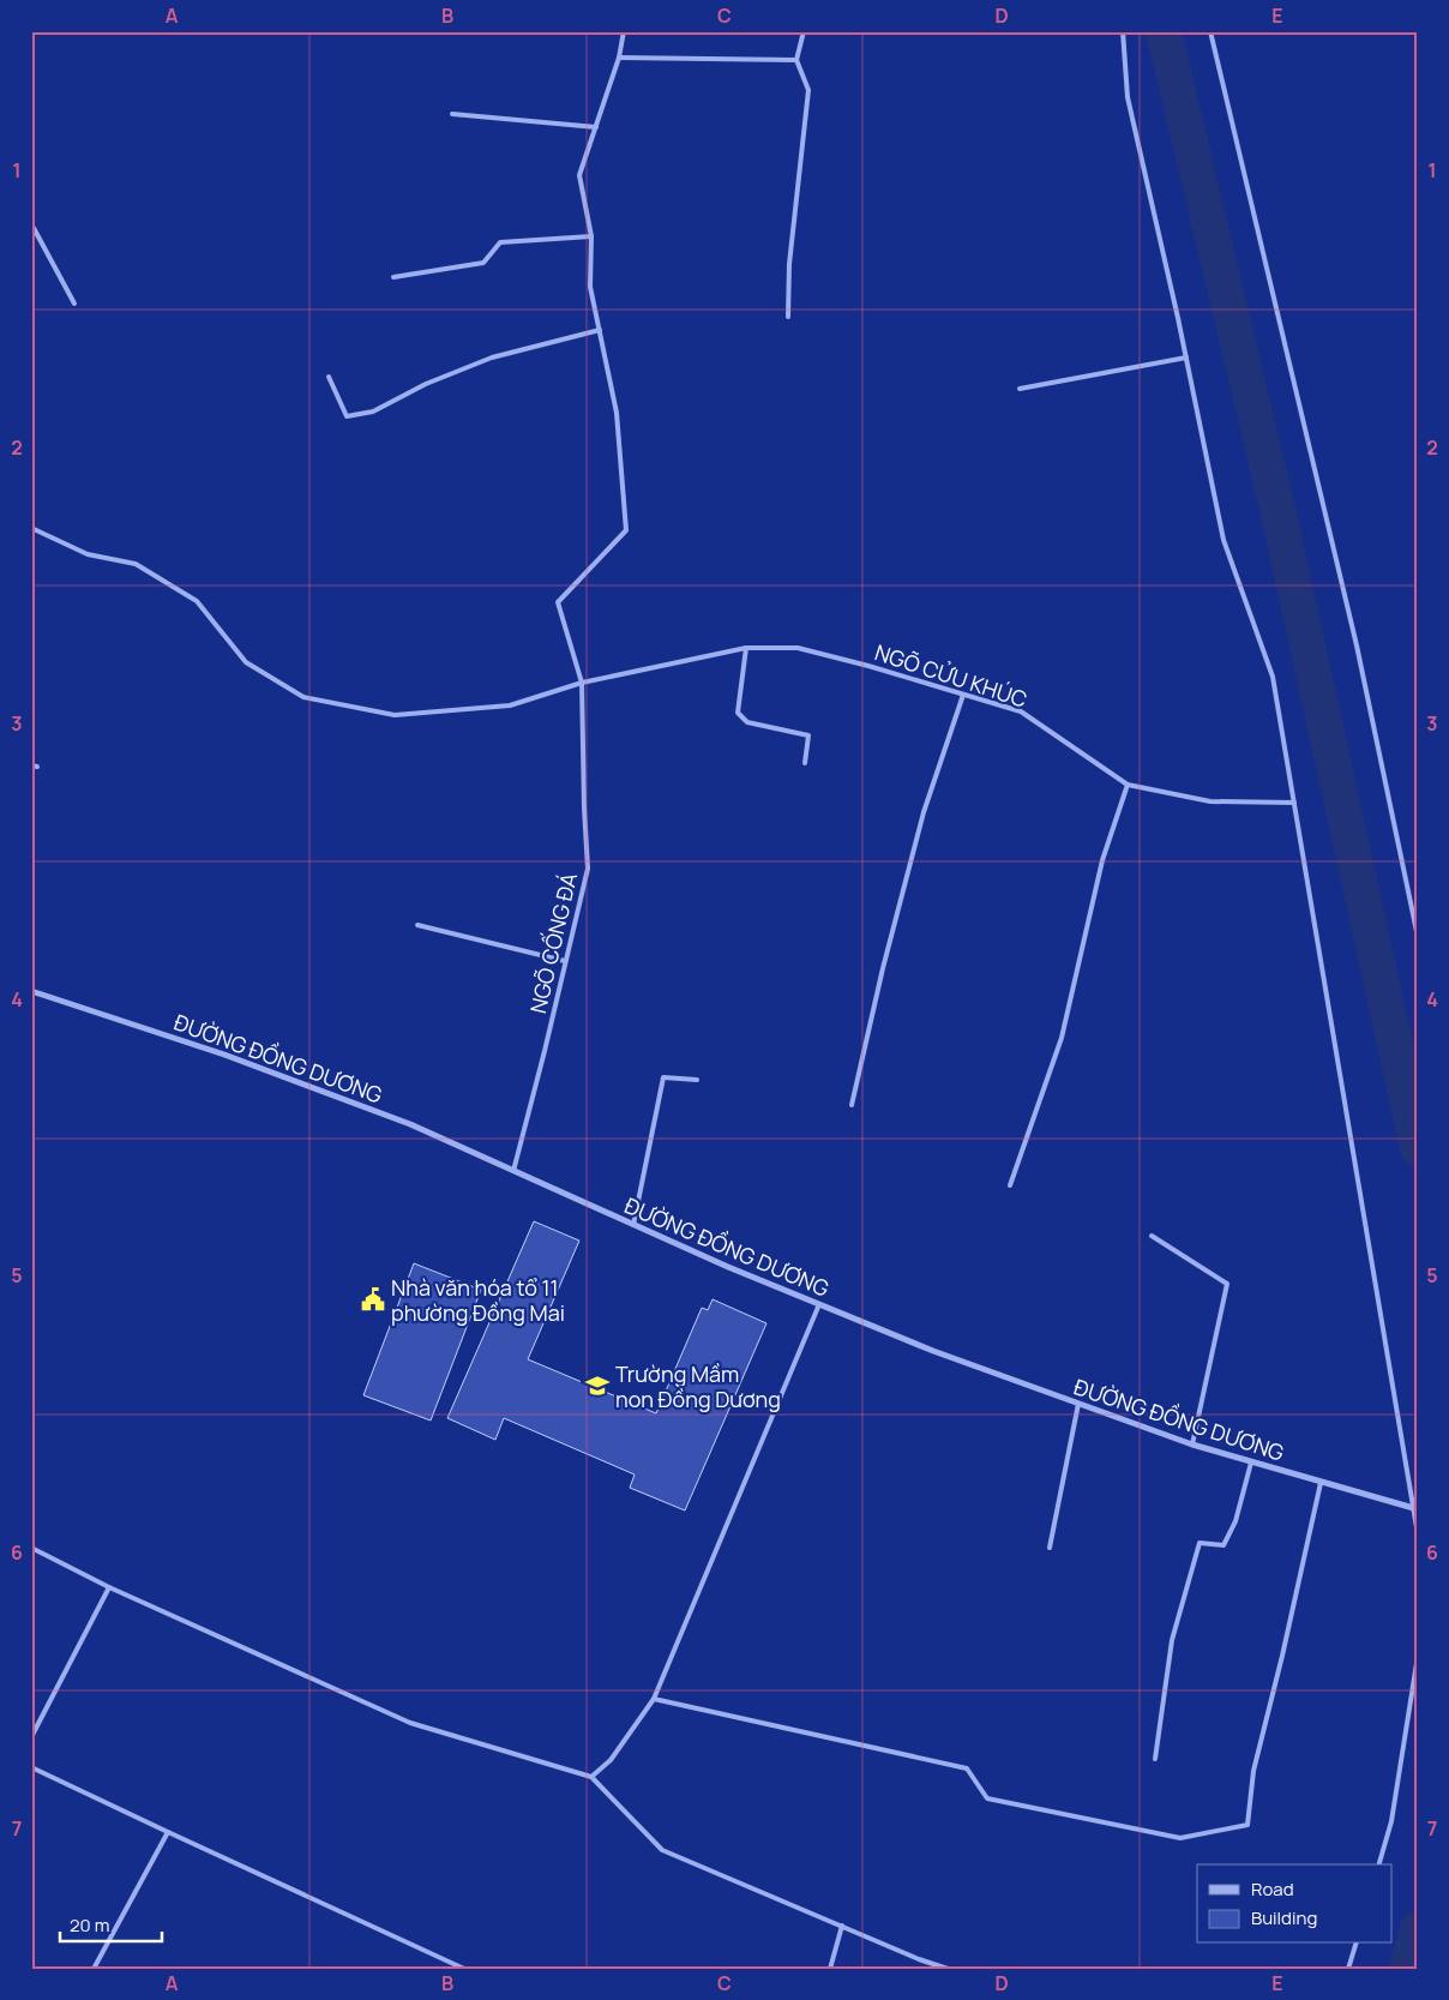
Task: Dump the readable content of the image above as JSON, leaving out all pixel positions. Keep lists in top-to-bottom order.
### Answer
{
  "streets": {
    "street": ["ĐƯỜNG ĐỒNG DƯƠNG"],
    "lane": ["NGÕ CỬU KHÚC", "NGÕ CỐNG ĐÁ"]
  },
  "crossings": [
    ["NGÕ CỬU KHÚC", "NGÕ CỐNG ĐÁ"],
    ["NGÕ CỐNG ĐÁ", "ĐƯỜNG ĐỒNG DƯƠNG"]
  ],
  "places": {
    "public building": ["Nhà văn hóa tổ 11 phường Đồng Mai"],
    "school or university": ["Trường Mầm non Đồng Dương"]
  },
  "legend": ["Road", "Building"],
  "scale_bar": "20 m",
  "grid": {
    "columns": [
      "A",
      "B",
      "C",
      "D",
      "E"
    ],
    "rows": [
      "1",
      "2",
      "3",
      "4",
      "5",
      "6",
      "7"
    ]
  }
}
